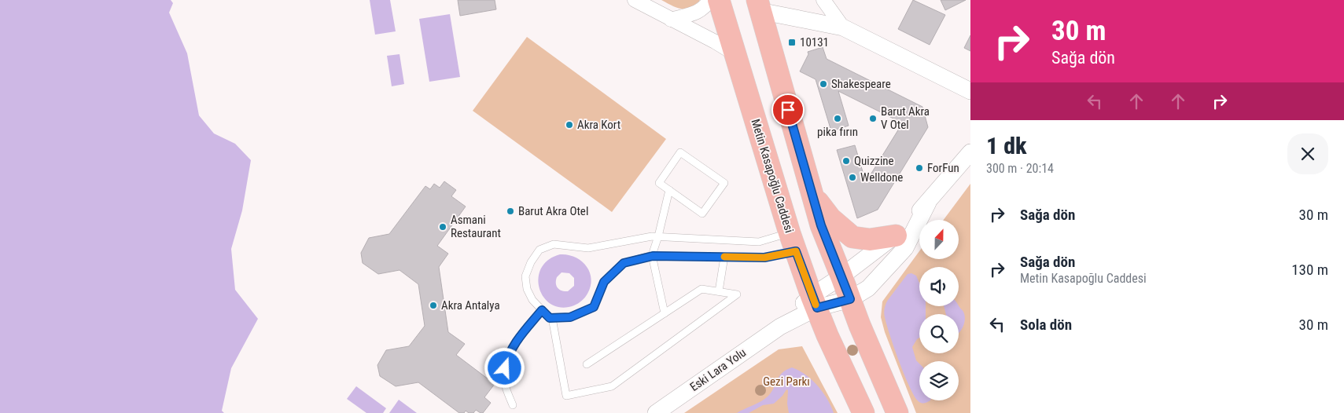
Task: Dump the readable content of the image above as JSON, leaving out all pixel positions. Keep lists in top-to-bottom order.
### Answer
{
  "streets": {
    "main road": ["Metin Kasapoğlu Caddesi"],
    "street": ["Eski Lara Yolu"]
  },
  "crossings": [
    ["Metin Kasapoğlu Caddesi", "Eski Lara Yolu"]
  ],
  "parks": ["Gezi Parkı"],
  "places": {
    "transit": ["10131"],
    "other": [
      "Shakespeare",
      "pika fırın",
      "Barut Akra V Otel",
      "Akra Kort",
      "Quizzine",
      "ForFun",
      "Welldone",
      "Barut Akra Otel",
      "Asmani Restaurant",
      "Akra Antalya"
    ]
  },
  "north": "top",
  "page": {
    "turn": ["30 m", "Sağa dön"],
    "heading": ["1 dk", "300 m · 20:14"],
    "list": [
      {
        "name": "Sağa dön",
        "value": "30 m"
      },
      {
        "name": "Sağa dön",
        "note": "Metin Kasapoğlu Caddesi",
        "value": "130 m"
      },
      {
        "name": "Sola dön",
        "value": "30 m"
      }
    ]
  }
}
